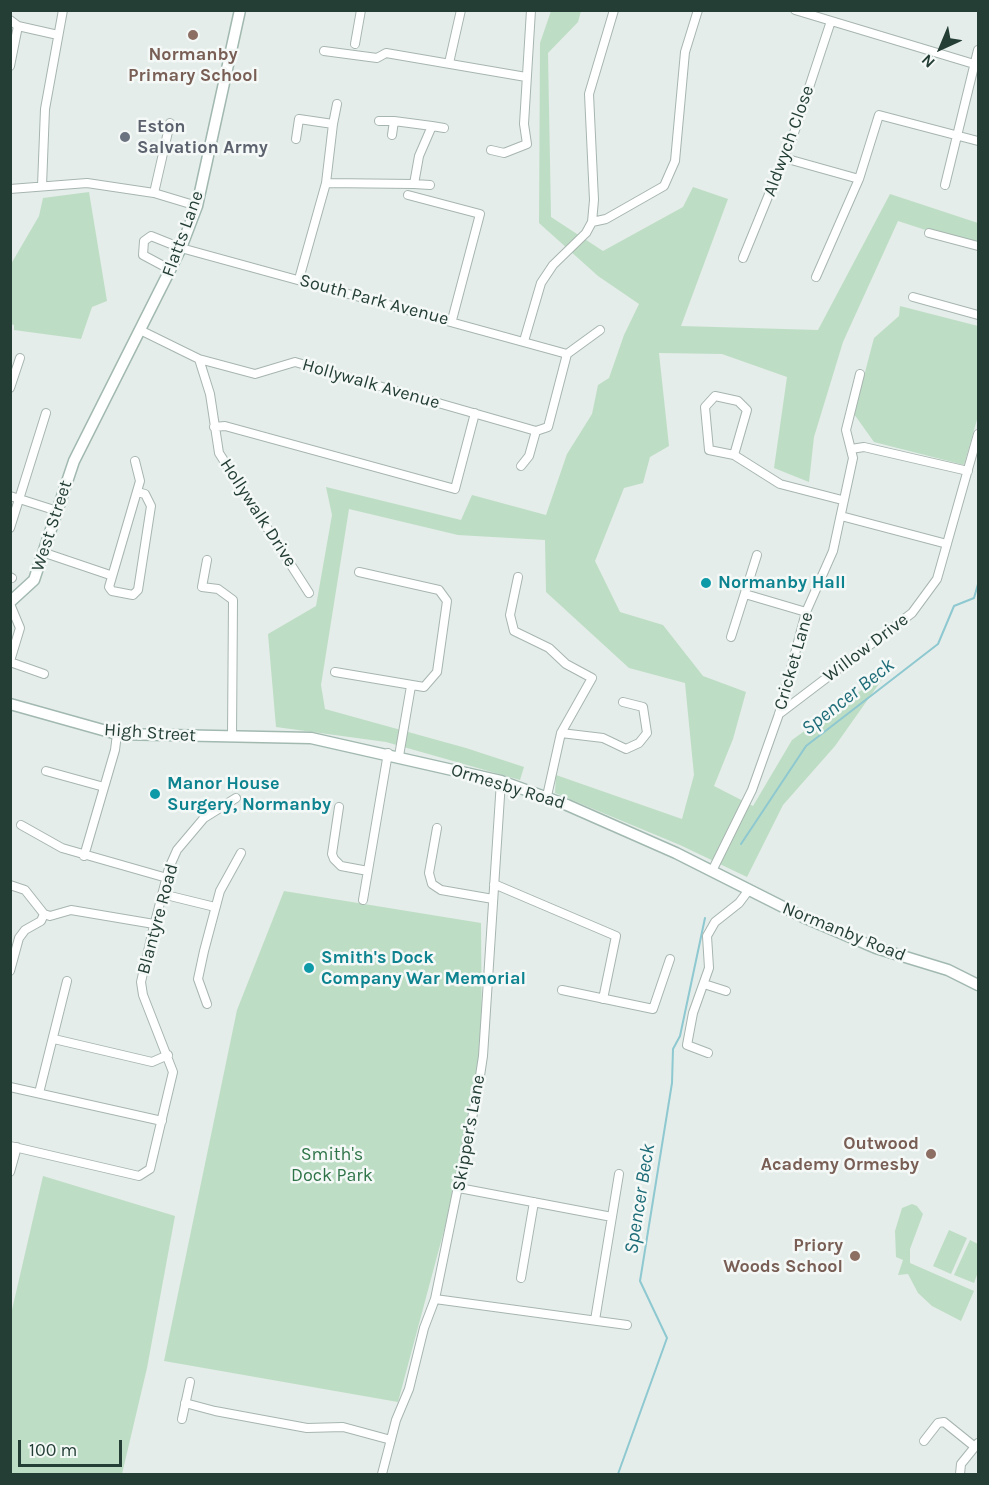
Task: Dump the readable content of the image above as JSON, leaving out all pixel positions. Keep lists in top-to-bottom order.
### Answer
{
  "streets": {
    "main road": [
      "Flatts Lane",
      "West Street",
      "High Street",
      "Ormesby Road",
      "Normanby Road"
    ],
    "street": [
      "Aldwych Close",
      "South Park Avenue",
      "Hollywalk Avenue",
      "Hollywalk Drive",
      "Willow Drive",
      "Cricket Lane",
      "Blantyre Road",
      "Skipper's Lane"
    ]
  },
  "crossings": [
    ["Flatts Lane", "South Park Avenue"],
    ["Flatts Lane", "Hollywalk Avenue"],
    ["Flatts Lane", "West Street"],
    ["Hollywalk Avenue", "Hollywalk Drive"],
    ["Willow Drive", "Cricket Lane"],
    ["Cricket Lane", "Ormesby Road"],
    ["Cricket Lane", "Normanby Road"],
    ["High Street", "Ormesby Road"],
    ["Ormesby Road", "Normanby Road"],
    ["Ormesby Road", "Skipper's Lane"]
  ],
  "water": ["Spencer Beck"],
  "parks": ["Smith's Dock Park"],
  "places": [
    "Normanby Primary School",
    "Eston Salvation Army",
    "Normanby Hall",
    "Manor House Surgery, Normanby",
    "Smith's Dock Company War Memorial",
    "Outwood Academy Ormesby",
    "Priory Woods School"
  ],
  "scale_bar": "100 m",
  "north": "bottom left"
}
